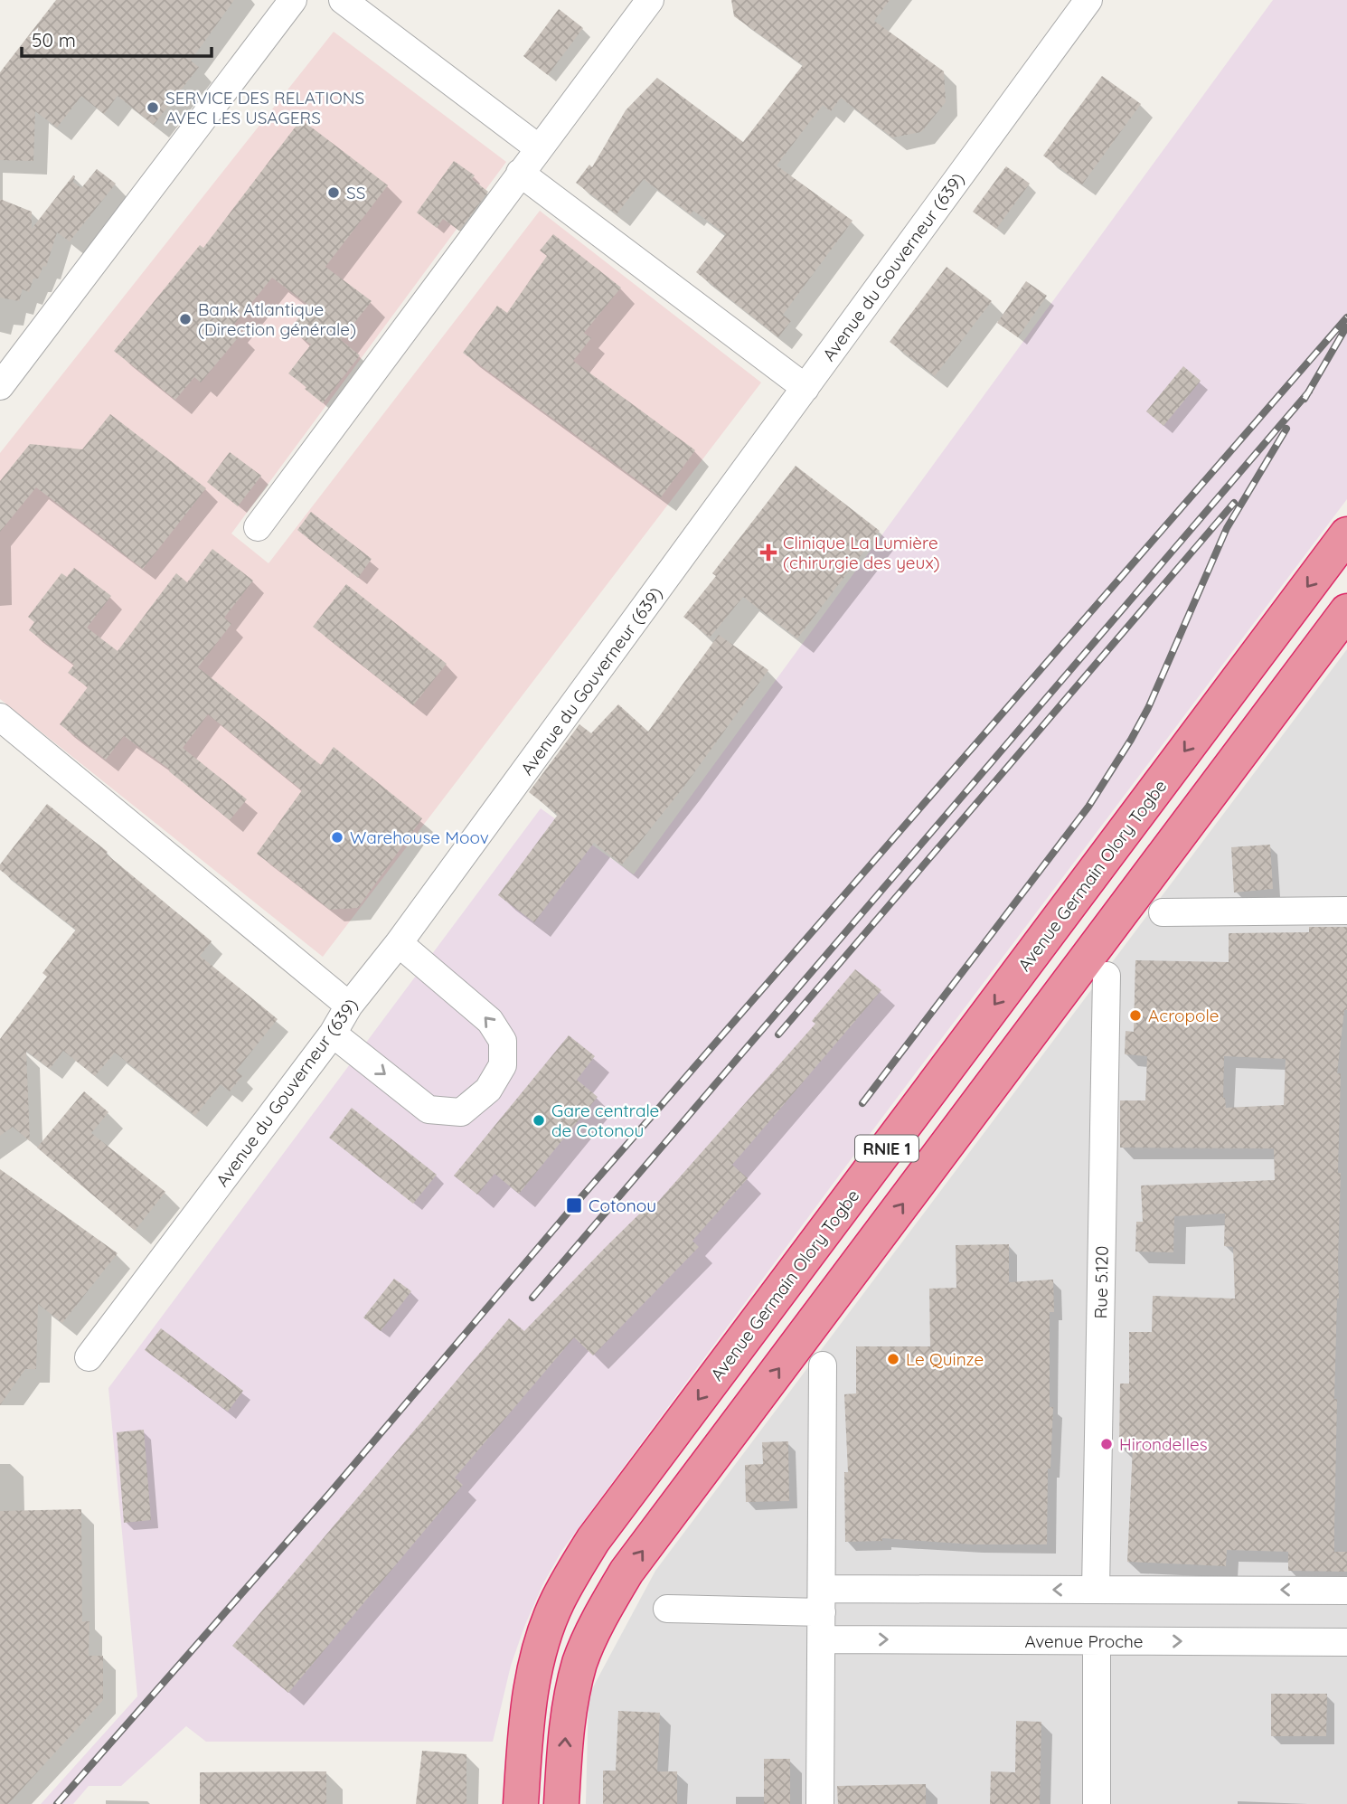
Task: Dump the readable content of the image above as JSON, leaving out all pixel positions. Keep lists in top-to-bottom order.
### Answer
{
  "streets": {
    "highway": ["Avenue Germain Olory Togbe", "RNIE 1"],
    "street": ["Avenue du Gouverneur (639)", "Rue 5.120", "Avenue Proche"]
  },
  "places": {
    "other": [
      "SERVICE DES RELATIONS AVEC LES USAGERS",
      "SS",
      "Bank Atlantique (Direction générale)",
      "Warehouse Moov",
      "Acropole",
      "Gare centrale de Cotonou",
      "Le Quinze",
      "Hirondelles"
    ],
    "health": ["Clinique La Lumière (chirurgie des yeux)"],
    "transit": ["Cotonou"]
  },
  "scale_bar": "50 m"
}
